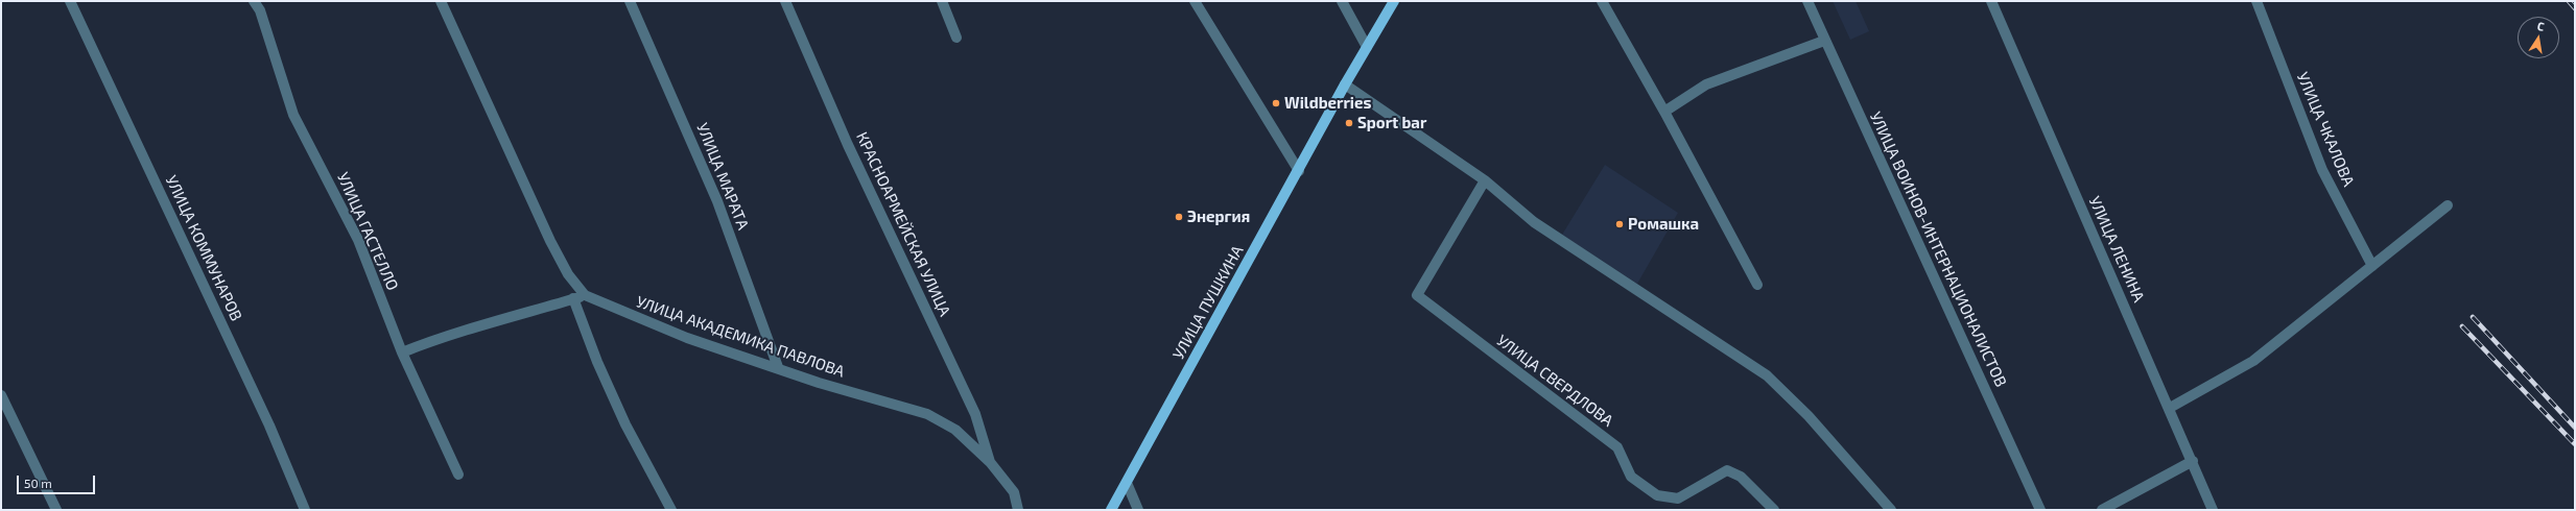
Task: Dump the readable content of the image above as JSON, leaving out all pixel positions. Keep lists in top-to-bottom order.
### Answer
{
  "streets": {
    "main road": ["УЛИЦА ПУШКИНА"],
    "street": [
      "УЛИЦА ЧКАЛОВА",
      "УЛИЦА МАРАТА",
      "КРАСНОАРМЕЙСКАЯ УЛИЦА",
      "УЛИЦА ГАСТЕЛЛО",
      "УЛИЦА КОММУНАРОВ",
      "УЛИЦА ВОИНОВ-ИНТЕРНАЦИОНАЛИСТОВ",
      "УЛИЦА ЛЕНИНА",
      "УЛИЦА АКАДЕМИКА ПАВЛОВА",
      "УЛИЦА СВЕРДЛОВА"
    ]
  },
  "crossings": [
    ["УЛИЦА МАРАТА", "УЛИЦА АКАДЕМИКА ПАВЛОВА"],
    ["КРАСНОАРМЕЙСКАЯ УЛИЦА", "УЛИЦА АКАДЕМИКА ПАВЛОВА"]
  ],
  "places": [
    "Wildberries",
    "Sport bar",
    "Энергия",
    "Ромашка"
  ],
  "scale_bar": "50 m",
  "north": "top"
}
